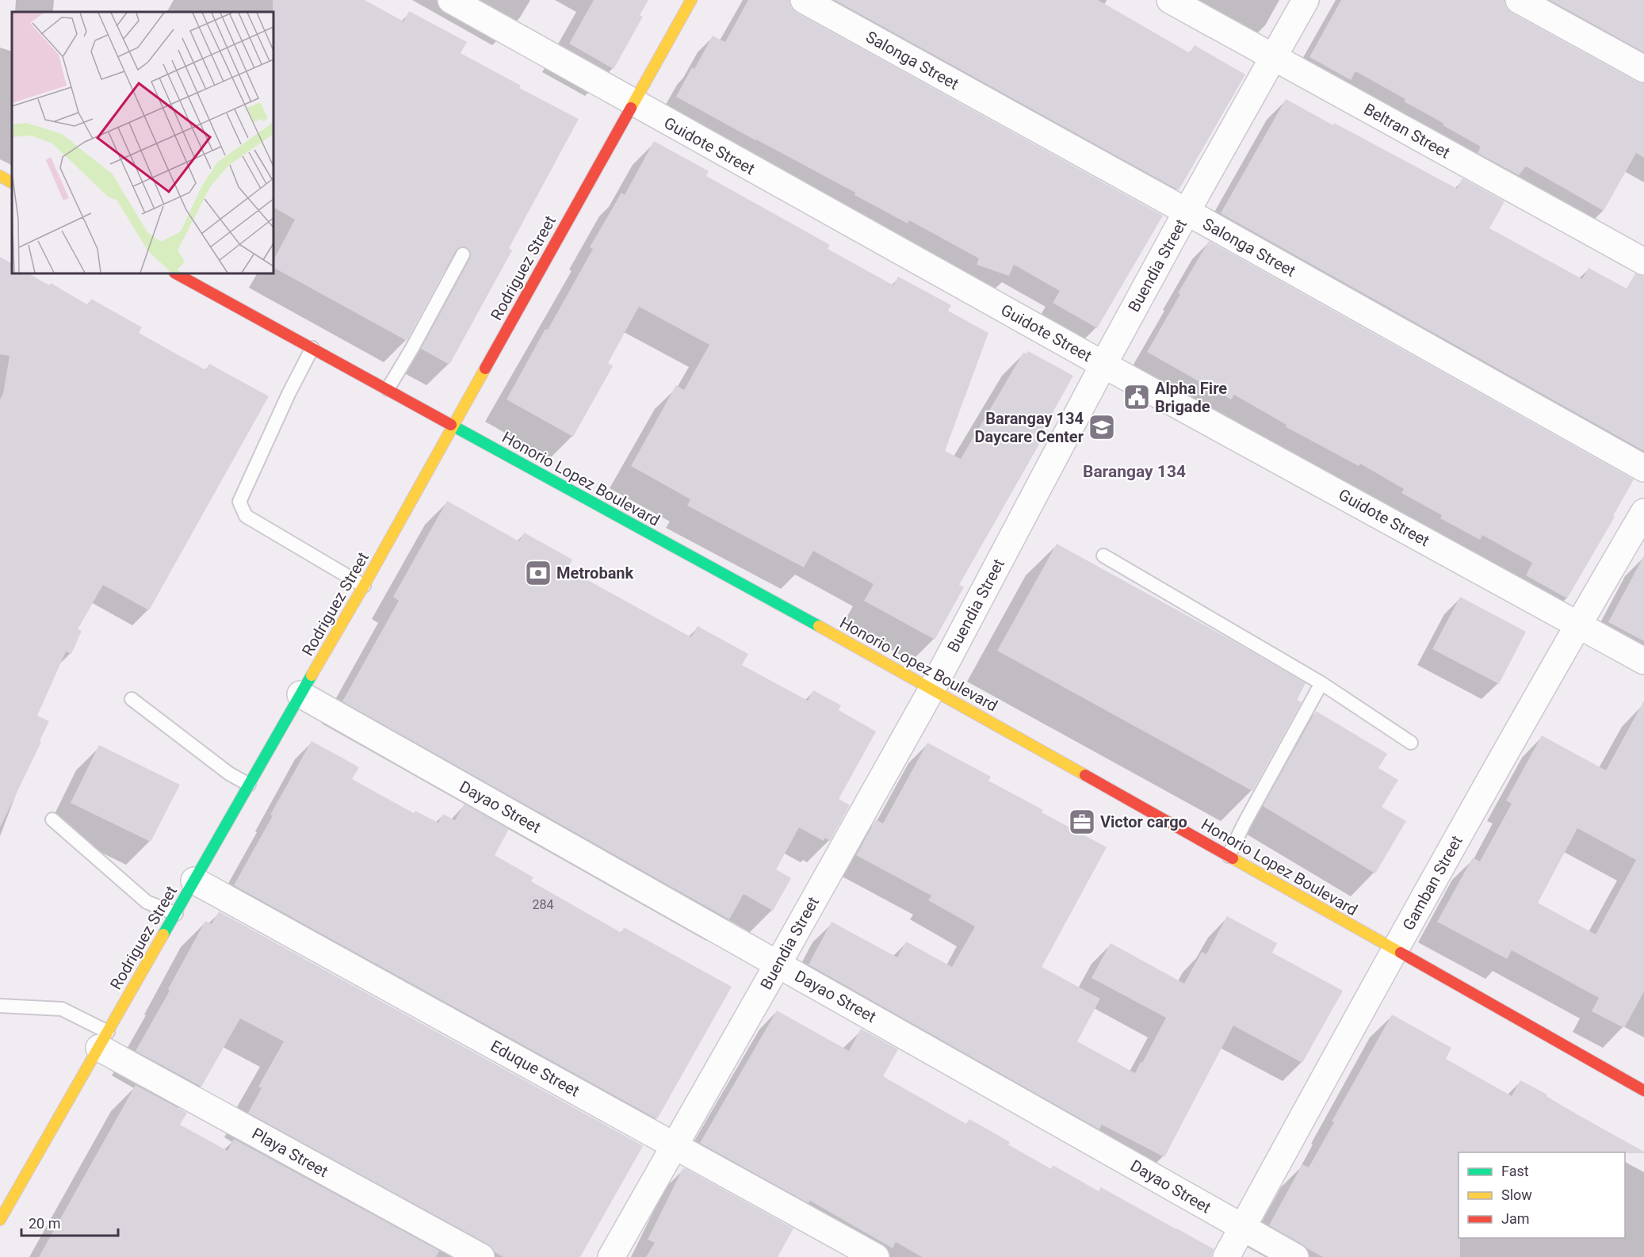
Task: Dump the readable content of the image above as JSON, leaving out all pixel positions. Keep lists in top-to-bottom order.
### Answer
{
  "streets": {
    "main road": ["Rodriguez Street", "Honorio Lopez Boulevard"],
    "street": [
      "Salonga Street",
      "Beltran Street",
      "Guidote Street",
      "Buendia Street",
      "Dayao Street",
      "Gamban Street",
      "Eduque Street",
      "Playa Street"
    ]
  },
  "crossings": [
    ["Salonga Street", "Buendia Street"],
    ["Beltran Street", "Buendia Street"],
    ["Guidote Street", "Buendia Street"],
    ["Guidote Street", "Rodriguez Street"],
    ["Guidote Street", "Gamban Street"],
    ["Buendia Street", "Honorio Lopez Boulevard"],
    ["Buendia Street", "Dayao Street"],
    ["Buendia Street", "Eduque Street"],
    ["Rodriguez Street", "Honorio Lopez Boulevard"],
    ["Rodriguez Street", "Dayao Street"],
    ["Rodriguez Street", "Eduque Street"],
    ["Rodriguez Street", "Playa Street"],
    ["Honorio Lopez Boulevard", "Gamban Street"],
    ["Dayao Street", "Gamban Street"]
  ],
  "districts": ["Barangay 134"],
  "places": {
    "public building": ["Alpha Fire Brigade"],
    "school or university": ["Barangay 134 Daycare Center"],
    "bank": ["Metrobank"],
    "office": ["Victor cargo"]
  },
  "house_numbers": ["284"],
  "legend": ["Fast", "Slow", "Jam"],
  "scale_bar": "20 m"
}
